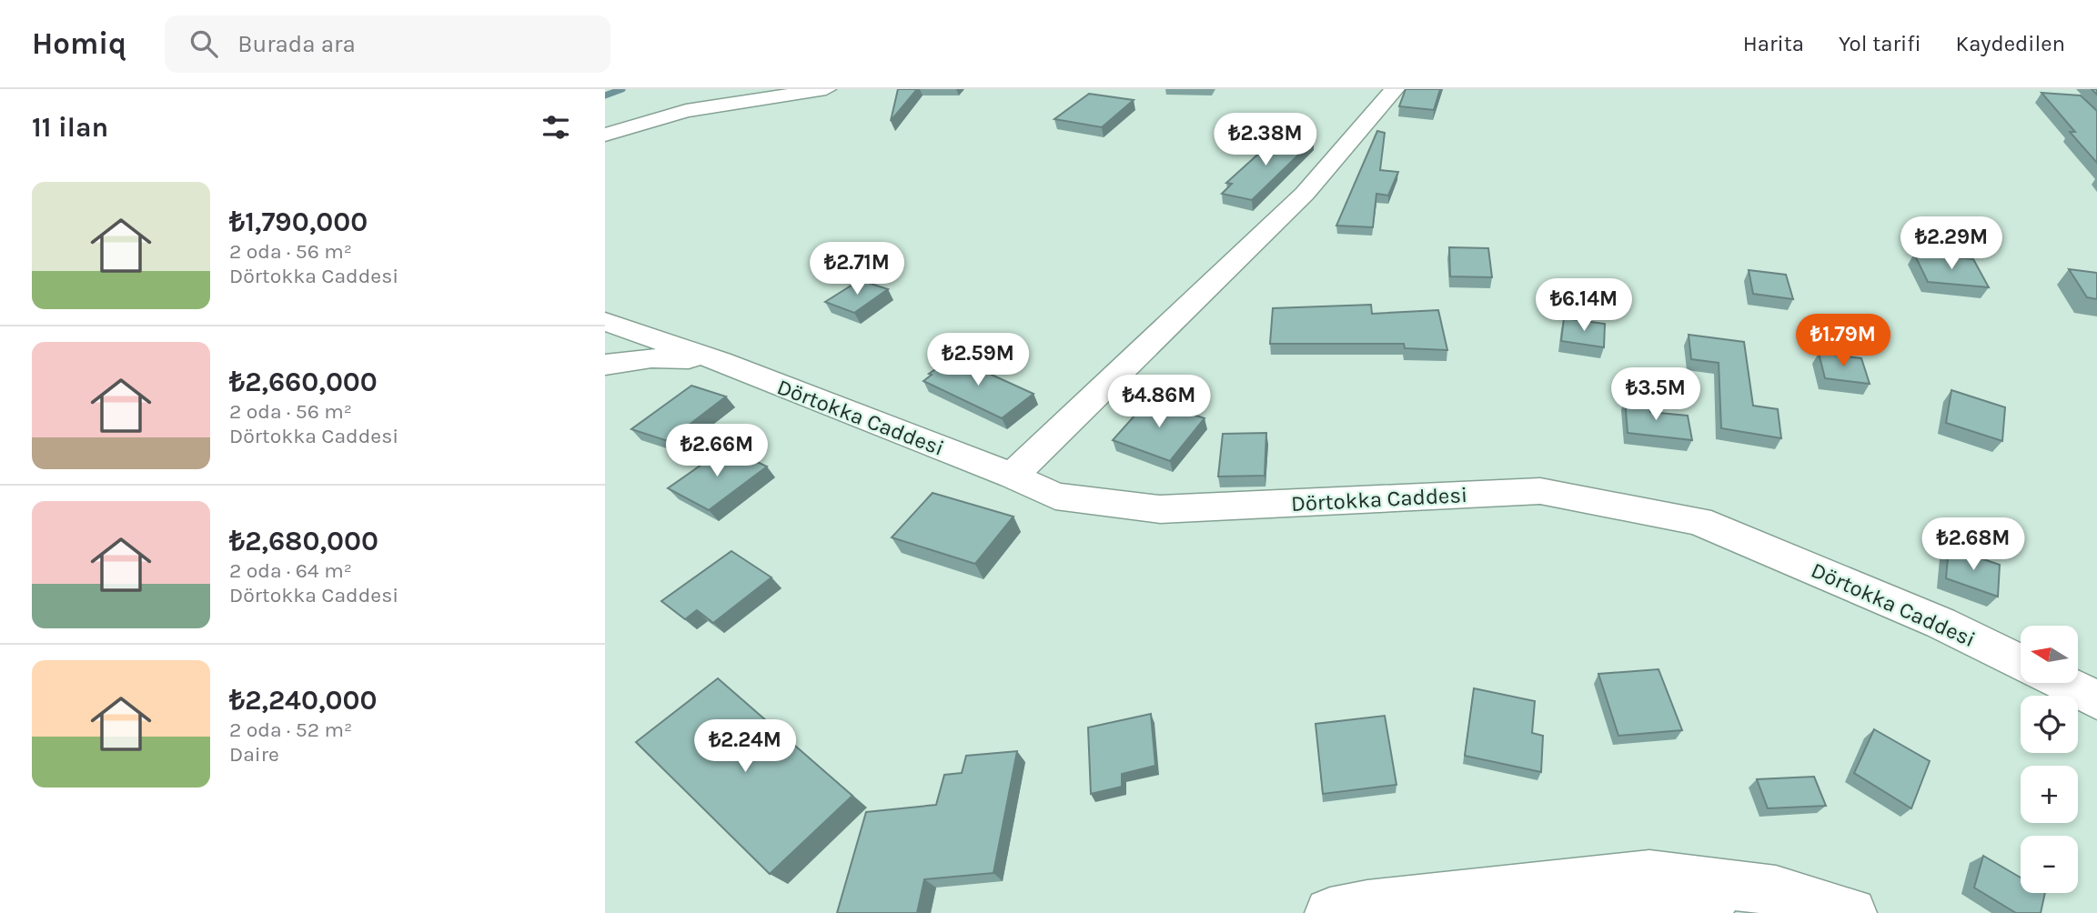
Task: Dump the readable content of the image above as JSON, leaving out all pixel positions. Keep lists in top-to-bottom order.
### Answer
{
  "streets": {
    "street": ["Dörtokka Caddesi"]
  },
  "north": "left",
  "page": {
    "header": "Homiq",
    "search": "Burada ara",
    "nav": ["Harita", "Yol tarifi", "Kaydedilen"],
    "heading": "11 ilan",
    "price": [
      "₺2.38M",
      "₺2.29M",
      "₺2.71M",
      "₺6.14M",
      "₺1.79M",
      "₺2.59M",
      "₺3.5M",
      "₺4.86M",
      "₺2.66M",
      "₺2.68M",
      "₺2.24M"
    ],
    "list": [
      {
        "name": "₺1,790,000",
        "note": "2 oda · 56 m² · Dörtokka Caddesi"
      },
      {
        "name": "₺2,660,000",
        "note": "2 oda · 56 m² · Dörtokka Caddesi"
      },
      {
        "name": "₺2,680,000",
        "note": "2 oda · 64 m² · Dörtokka Caddesi"
      },
      {
        "name": "₺2,240,000",
        "note": "2 oda · 52 m² · Daire"
      }
    ],
    "map_buttons": ["+", "−"]
  }
}
